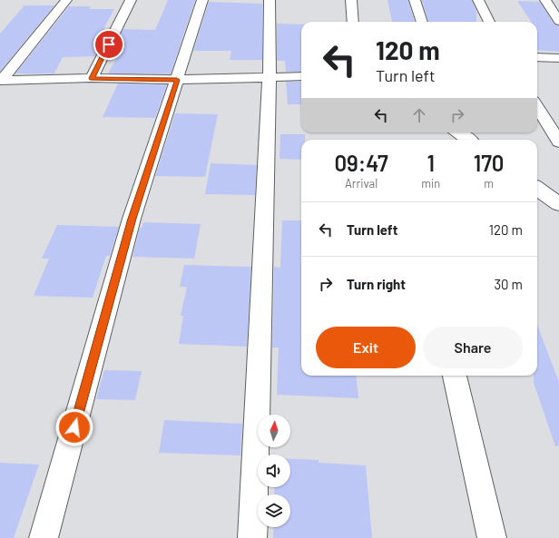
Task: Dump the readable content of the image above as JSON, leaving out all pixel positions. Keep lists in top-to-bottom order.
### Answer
{
  "north": "top",
  "page": {
    "turn": ["120 m", "Turn left"],
    "eta": [
      "09:47",
      "Arrival",
      "1",
      "min",
      "170",
      "m"
    ],
    "list": [
      {
        "name": "Turn left",
        "value": "120 m"
      },
      {
        "name": "Turn right",
        "value": "30 m"
      }
    ],
    "buttons": ["Exit", "Share"]
  }
}
